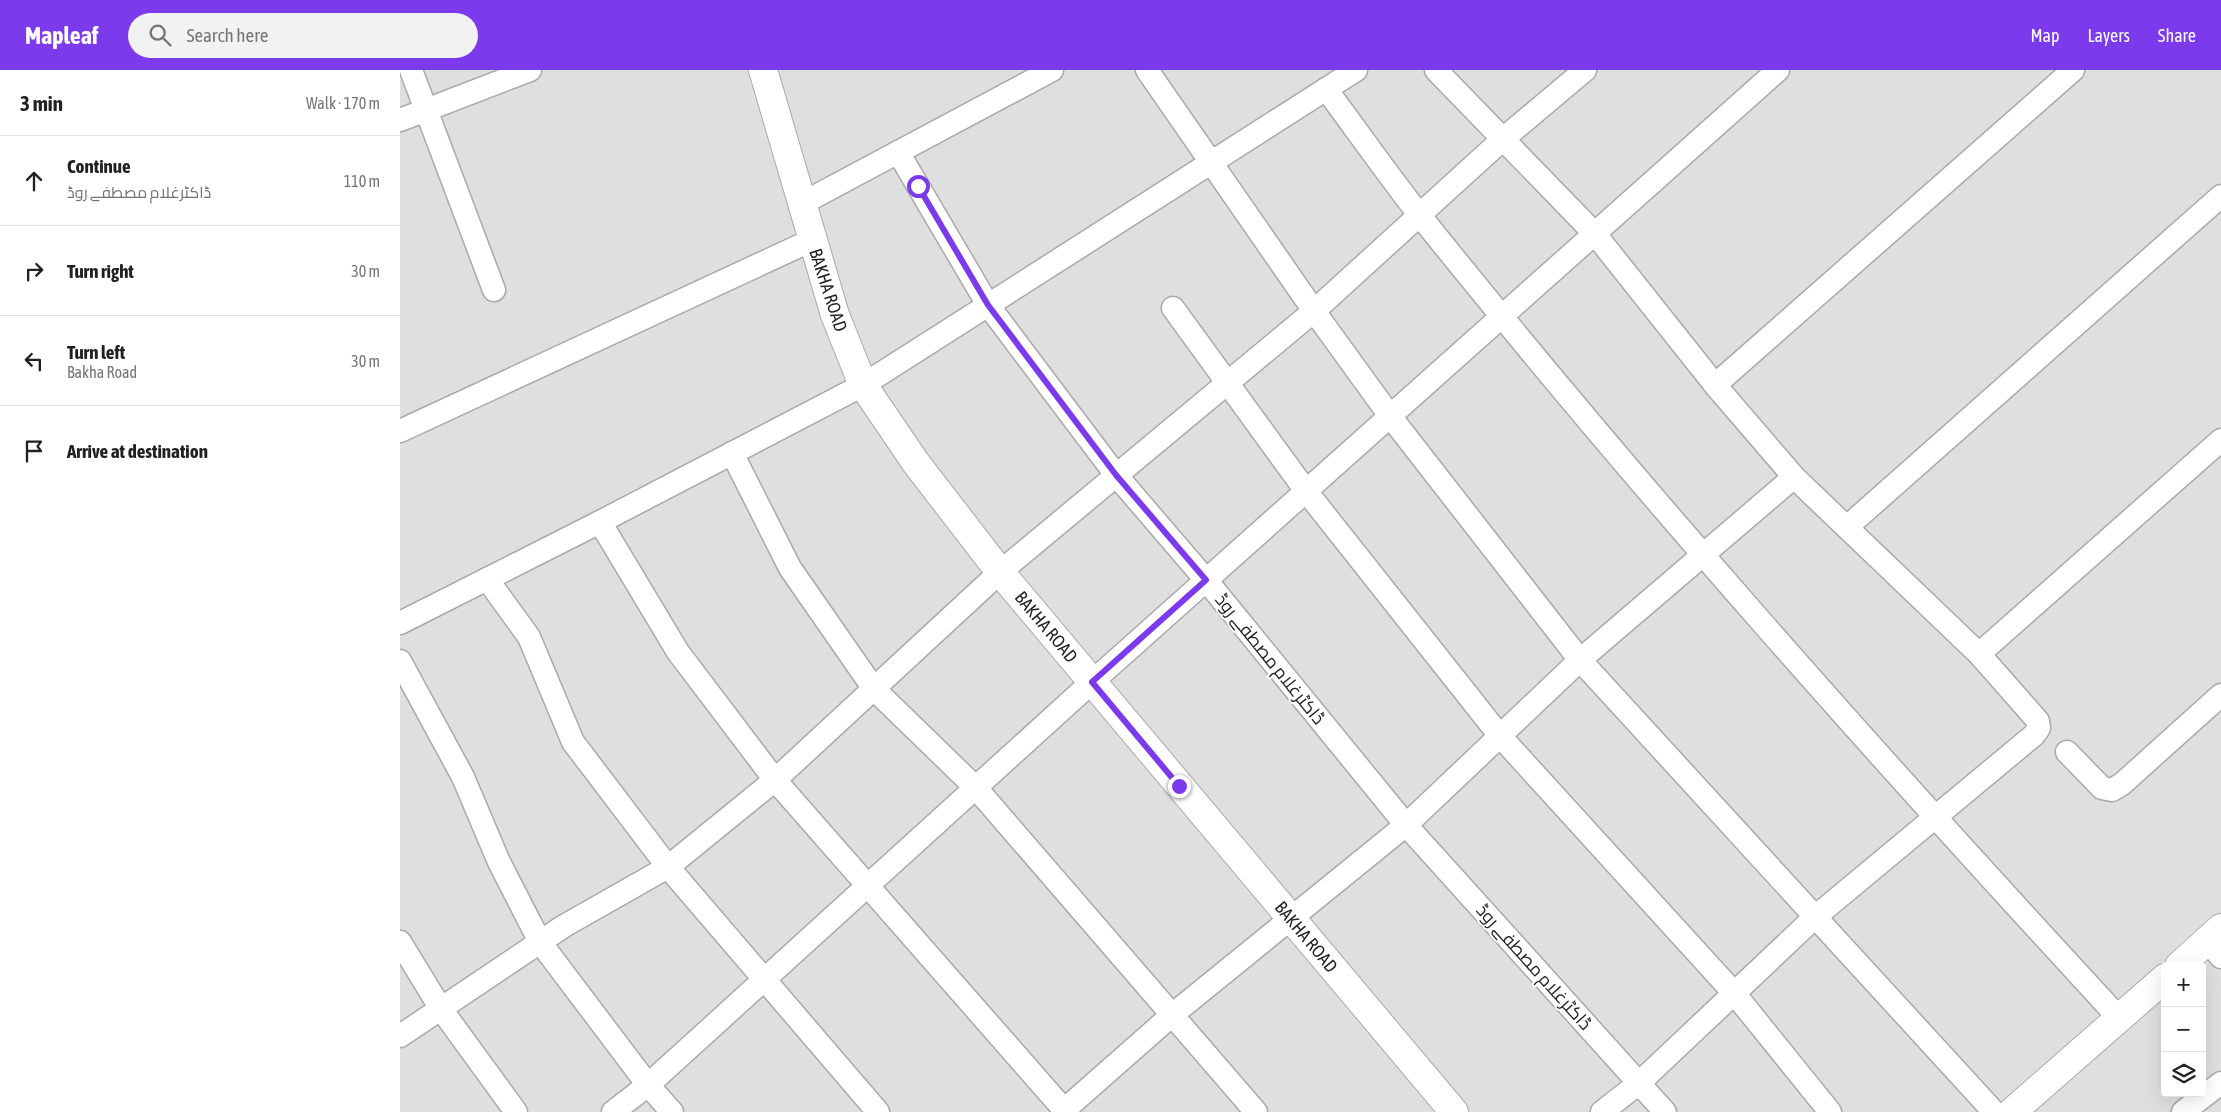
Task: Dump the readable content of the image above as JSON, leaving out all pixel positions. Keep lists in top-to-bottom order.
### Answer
{
  "streets": {
    "street": ["BAKHA ROAD", "ڈاکٹرغلام مصطفے روڈ"]
  },
  "page": {
    "header": "Mapleaf",
    "search": "Search here",
    "nav": ["Map", "Layers", "Share"],
    "heading": ["3 min", "Walk · 170 m"],
    "list": [
      ["Continue", "ڈاکٹرغلام مصطفے روڈ", "110 m"],
      ["Turn right", "30 m"],
      ["Turn left", "Bakha Road", "30 m"],
      "Arrive at destination"
    ],
    "map_buttons": ["+", "−"]
  }
}
